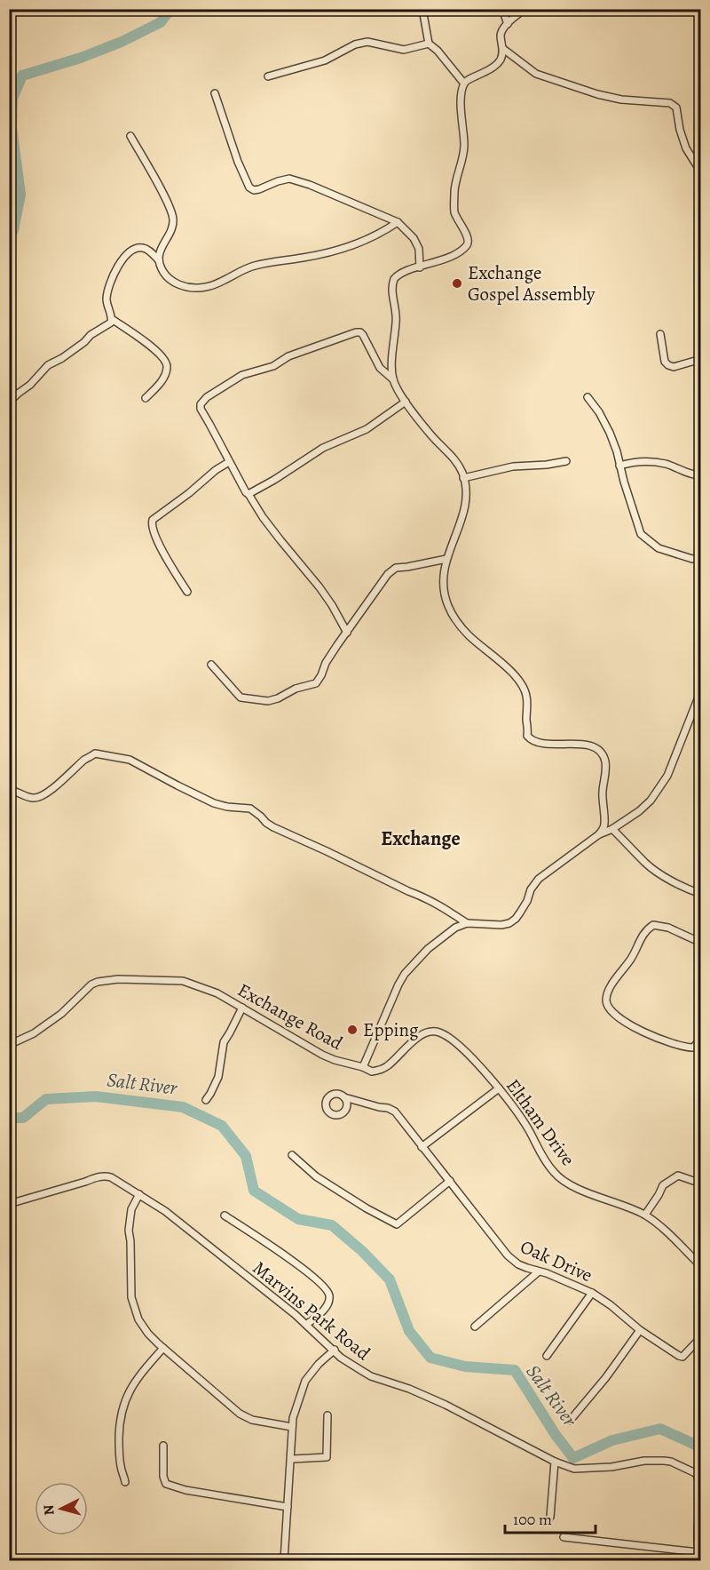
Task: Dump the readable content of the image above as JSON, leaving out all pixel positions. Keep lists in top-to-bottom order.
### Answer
{
  "streets": {
    "street": [
      "Exchange Road",
      "Eltham Drive",
      "Oak Drive",
      "Marvins Park Road"
    ]
  },
  "crossings": [
    ["Exchange Road", "Eltham Drive"]
  ],
  "districts": ["Exchange"],
  "water": ["Salt River"],
  "places": ["Exchange Gospel Assembly", "Epping"],
  "scale_bar": "100 m",
  "north": "left"
}
